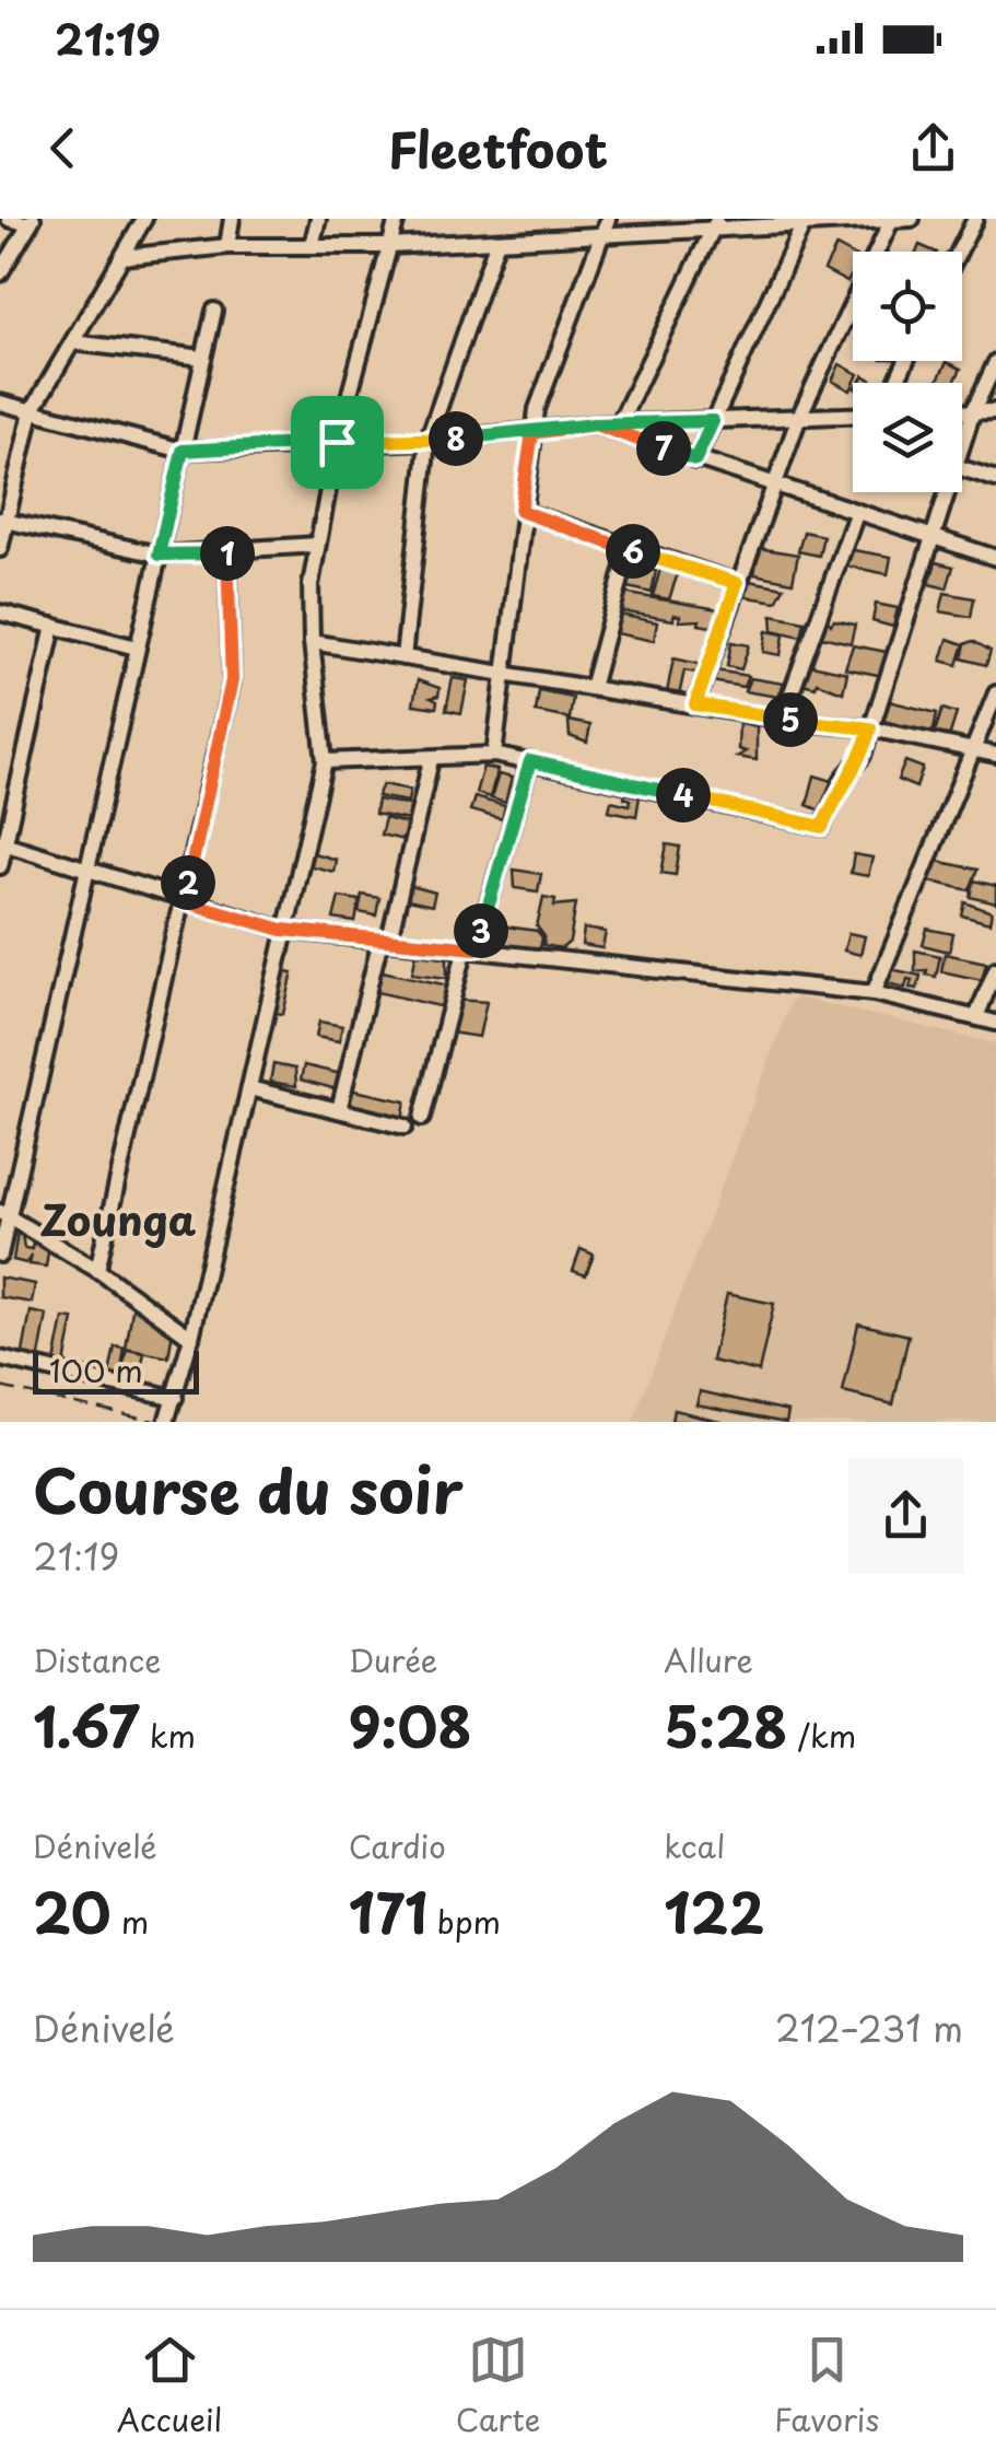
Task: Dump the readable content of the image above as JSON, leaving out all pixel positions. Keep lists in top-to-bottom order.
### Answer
{
  "districts": ["Zounga"],
  "scale_bar": "100 m",
  "page": {
    "status": "21:19",
    "header": "Fleetfoot",
    "pins": [
      "8",
      "7",
      "6",
      "1",
      "5",
      "4",
      "2",
      "3"
    ],
    "scale": "100 m",
    "heading": ["Course du soir", "21:19"],
    "stats": [
      ["Distance", "1.67 km"],
      ["Durée", "9:08"],
      ["Allure", "5:28 /km"],
      ["Dénivelé", "20 m"],
      ["Cardio", "171 bpm"],
      ["kcal", "122"]
    ],
    "chart": ["Dénivelé", "212–231 m"],
    "tabs": ["Accueil", "Carte", "Favoris"]
  }
}
